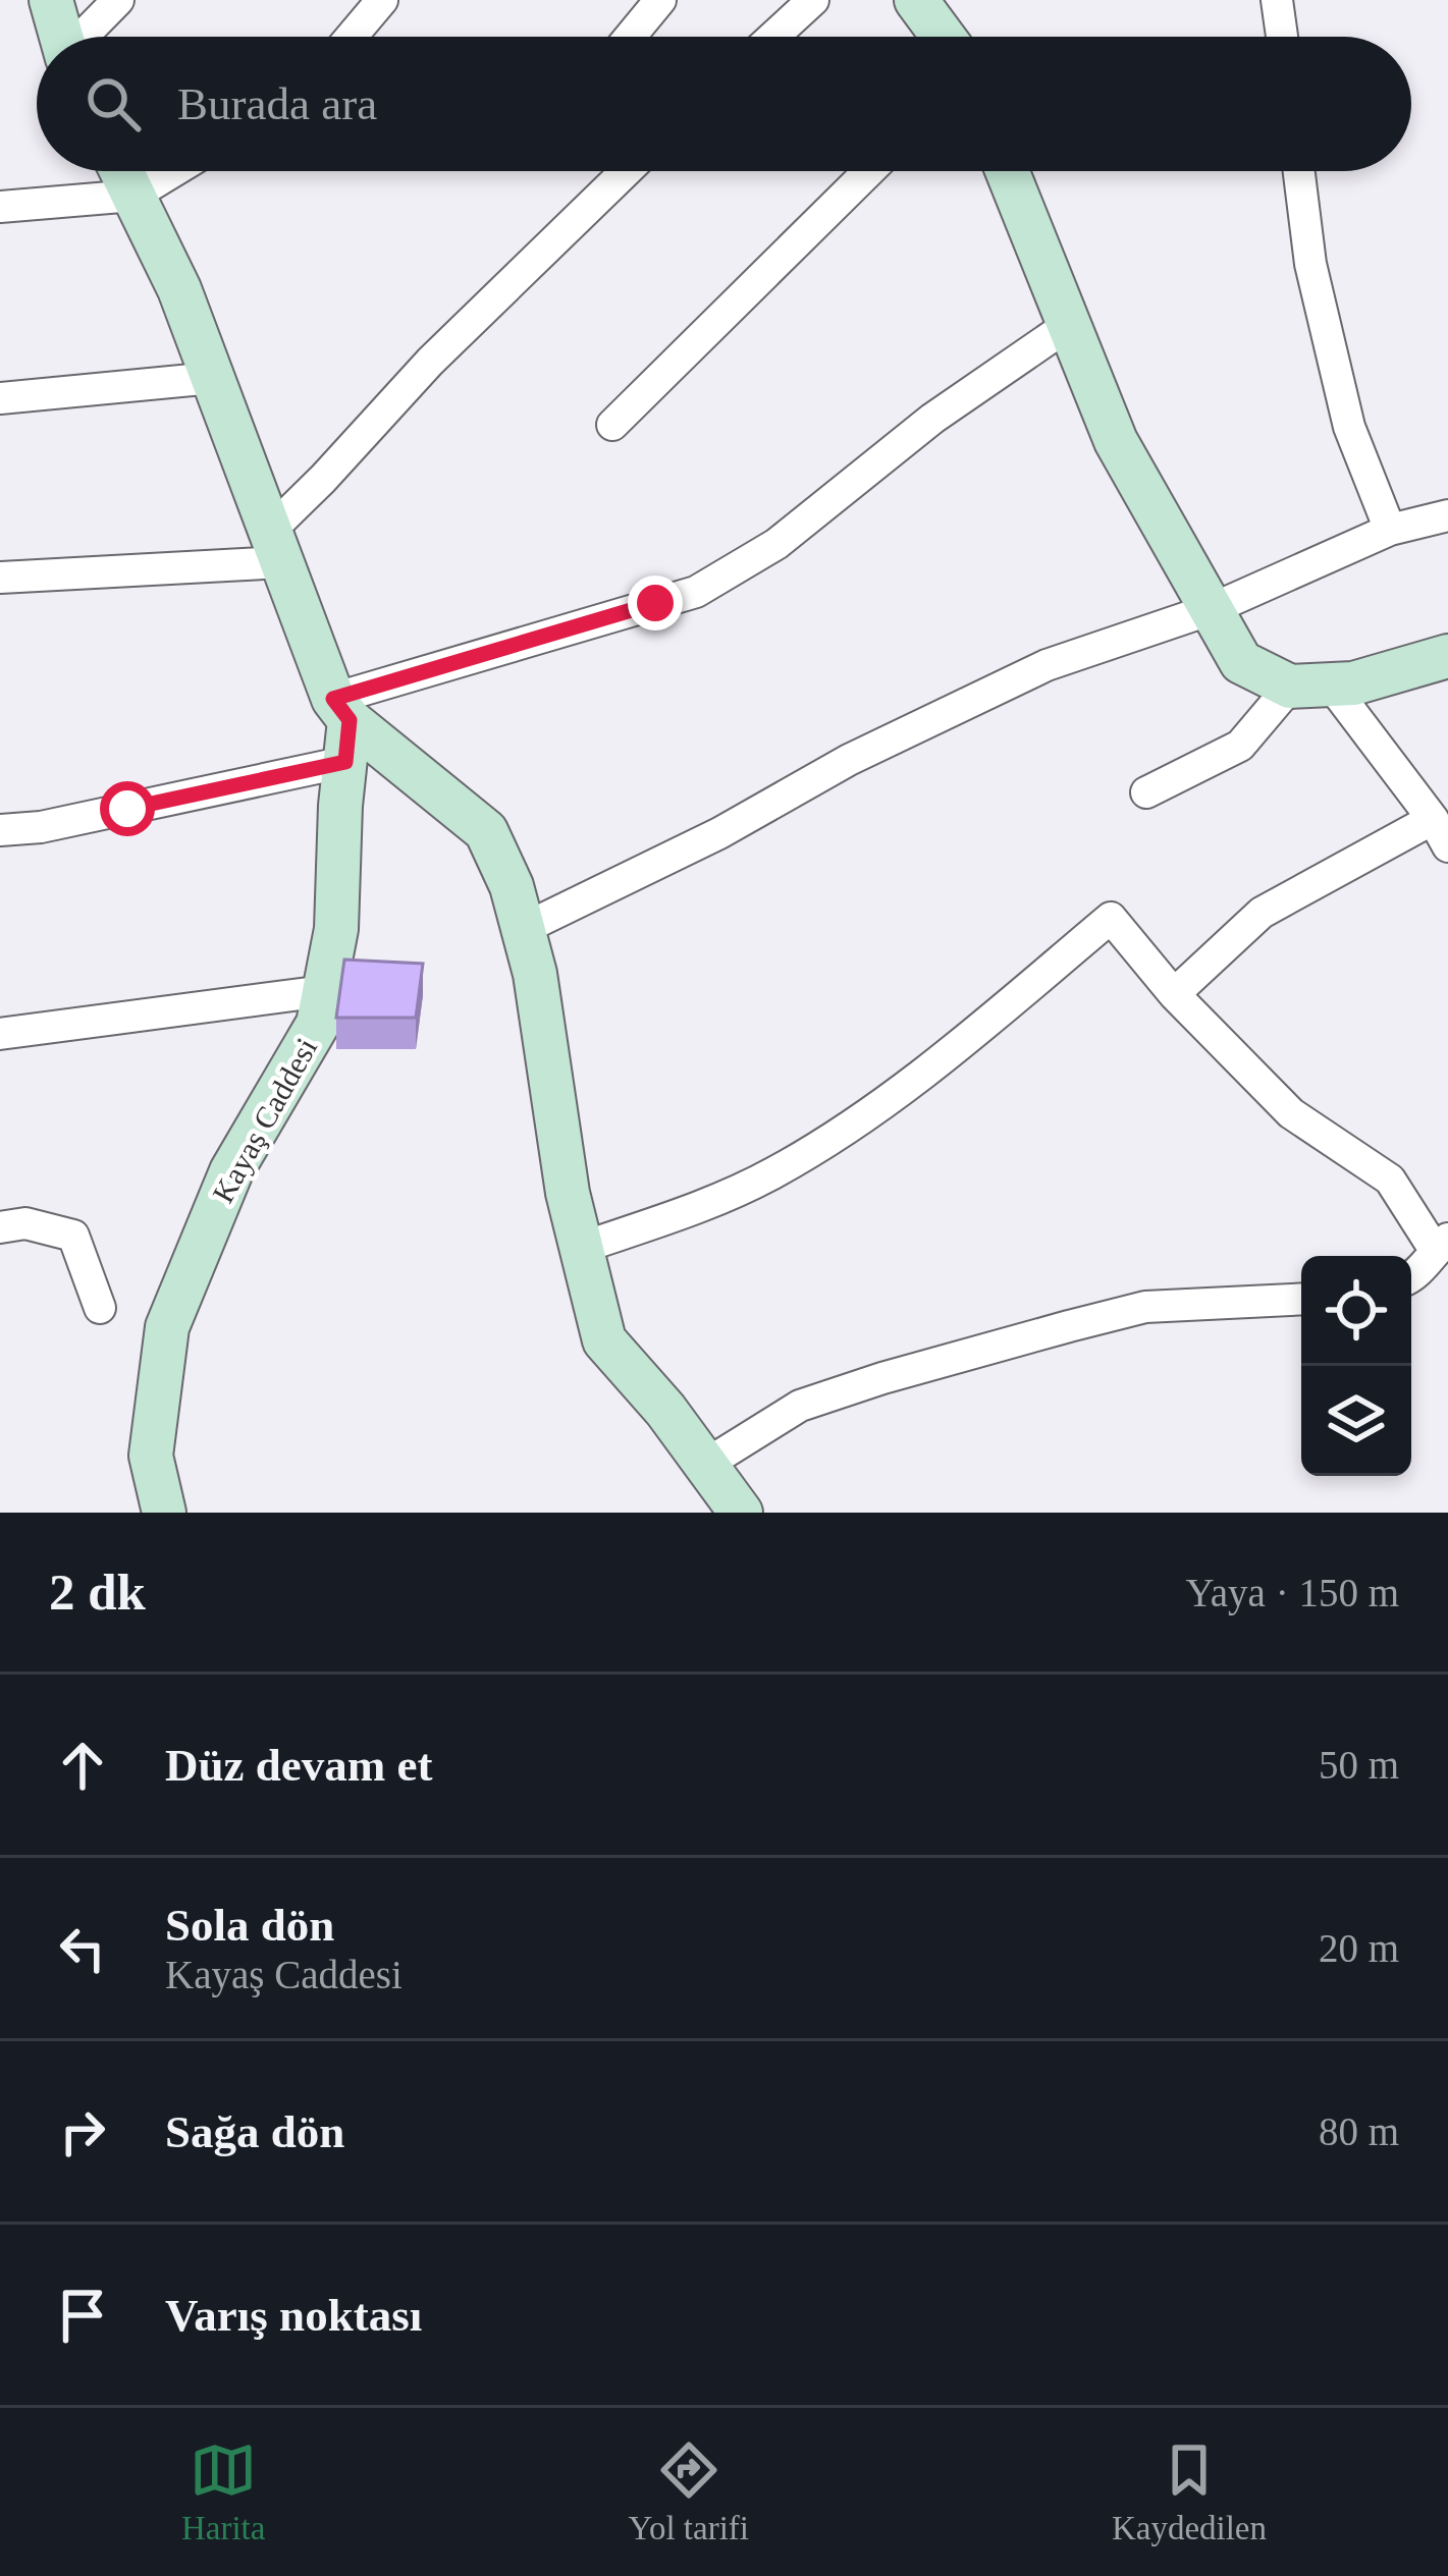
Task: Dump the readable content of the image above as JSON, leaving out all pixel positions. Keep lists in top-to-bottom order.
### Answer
{
  "streets": {
    "street": ["Kayaş Caddesi"]
  },
  "page": {
    "search": "Burada ara",
    "heading": ["2 dk", "Yaya · 150 m"],
    "list": [
      ["Düz devam et", "50 m"],
      ["Sola dön", "Kayaş Caddesi", "20 m"],
      ["Sağa dön", "80 m"],
      "Varış noktası"
    ],
    "nav": ["Harita", "Yol tarifi", "Kaydedilen"]
  }
}
